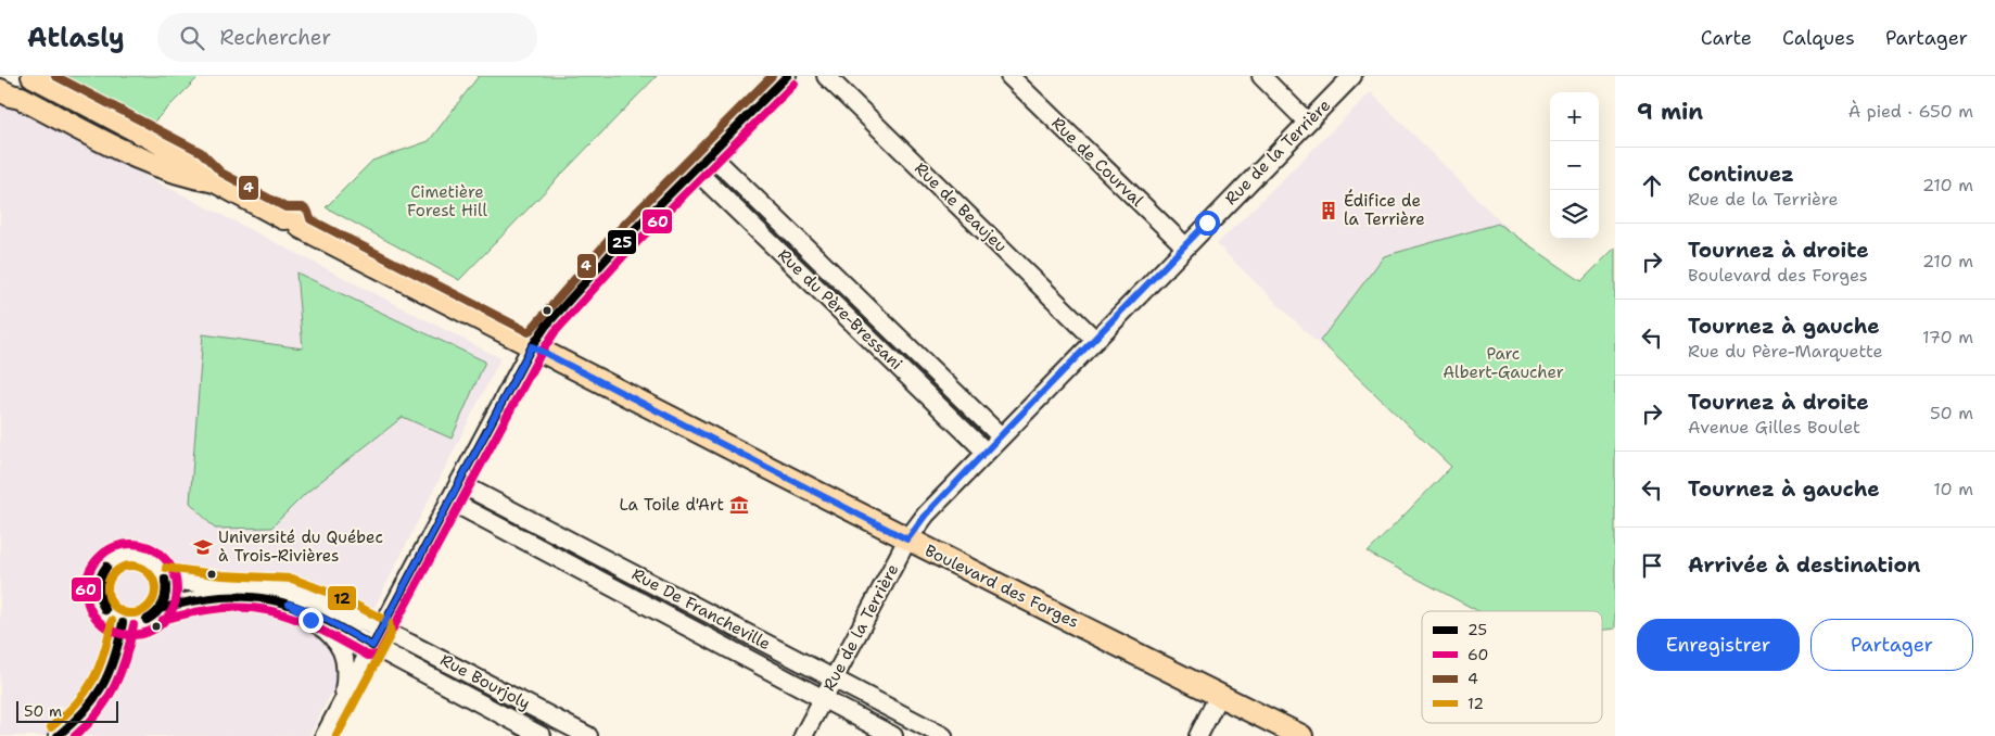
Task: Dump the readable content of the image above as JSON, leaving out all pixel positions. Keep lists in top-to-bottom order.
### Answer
{
  "streets": {
    "main road": ["Boulevard des Forges"],
    "street": [
      "Rue de la Terrière",
      "Rue de Courval",
      "Rue de Beaujeu",
      "Rue du Père-Bressani",
      "Rue De Francheville",
      "Rue Bourjoly"
    ]
  },
  "crossings": [
    ["Rue de la Terrière", "Rue de Courval"],
    ["Rue de la Terrière", "Rue de Beaujeu"],
    ["Rue de la Terrière", "Rue du Père-Bressani"],
    ["Rue de la Terrière", "Boulevard des Forges"],
    ["Rue de la Terrière", "Rue De Francheville"]
  ],
  "parks": ["Cimetière Forest Hill", "Parc Albert-Gaucher"],
  "places": {
    "building": ["Édifice de la Terrière"],
    "museum": ["La Toile d'Art"],
    "school or university": ["Université du Québec à Trois-Rivières"]
  },
  "lines": [
    "transit line 25",
    "transit line 4",
    "transit line 60",
    "transit line 12"
  ],
  "legend": [
    "25",
    "60",
    "4",
    "12"
  ],
  "scale_bar": "50 m",
  "page": {
    "header": "Atlasly",
    "search": "Rechercher",
    "nav": ["Carte", "Calques", "Partager"],
    "heading": ["9 min", "À pied · 650 m"],
    "map_buttons": ["+", "−"],
    "list": [
      ["Continuez", "Rue de la Terrière", "210 m"],
      ["Tournez à droite", "Boulevard des Forges", "210 m"],
      ["Tournez à gauche", "Rue du Père-Marquette", "170 m"],
      ["Tournez à droite", "Avenue Gilles Boulet", "50 m"],
      ["Tournez à gauche", "10 m"],
      "Arrivée à destination"
    ],
    "buttons": ["Enregistrer", "Partager"],
    "scale": "50 m"
  }
}
